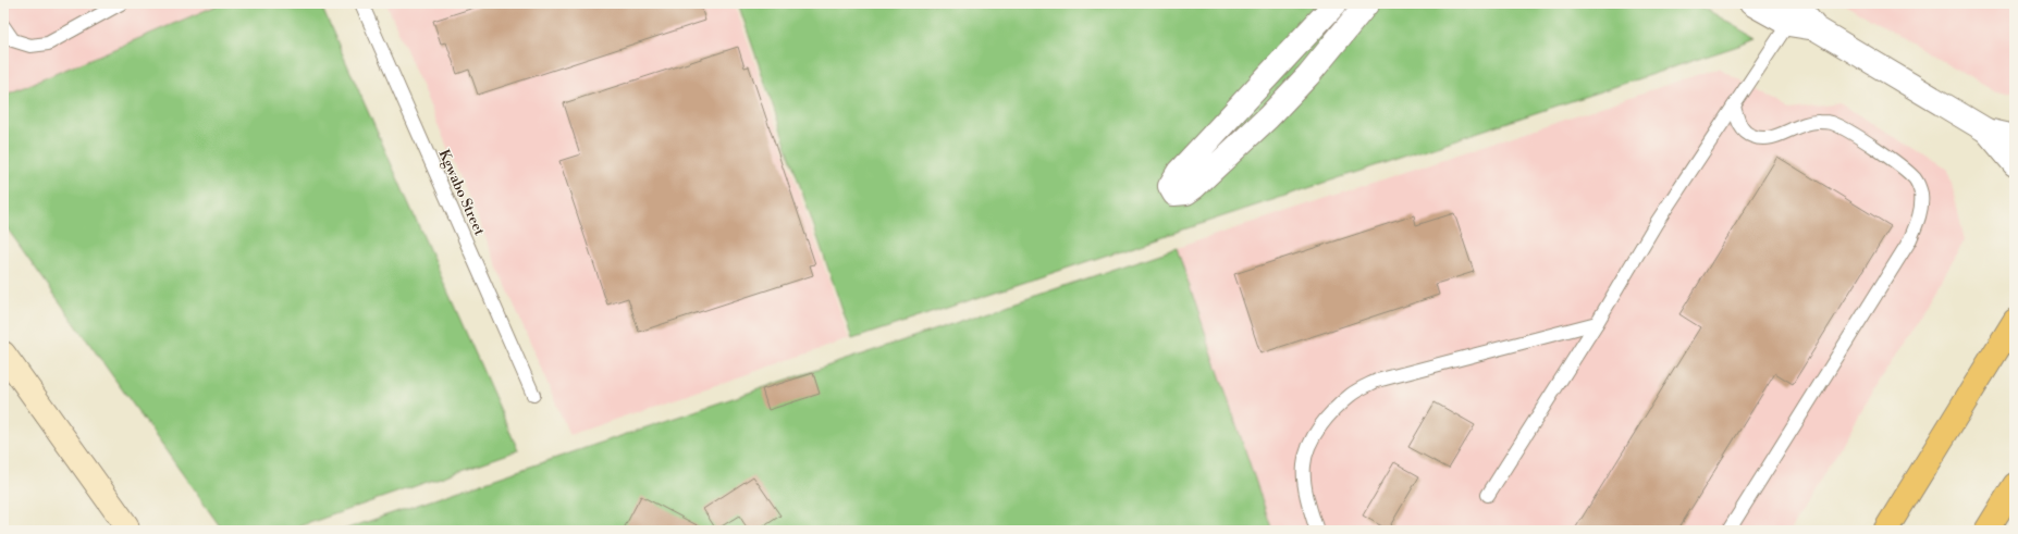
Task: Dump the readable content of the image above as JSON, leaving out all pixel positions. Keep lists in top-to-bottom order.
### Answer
{
  "streets": {
    "lane": ["Kgwabo Street"]
  }
}
